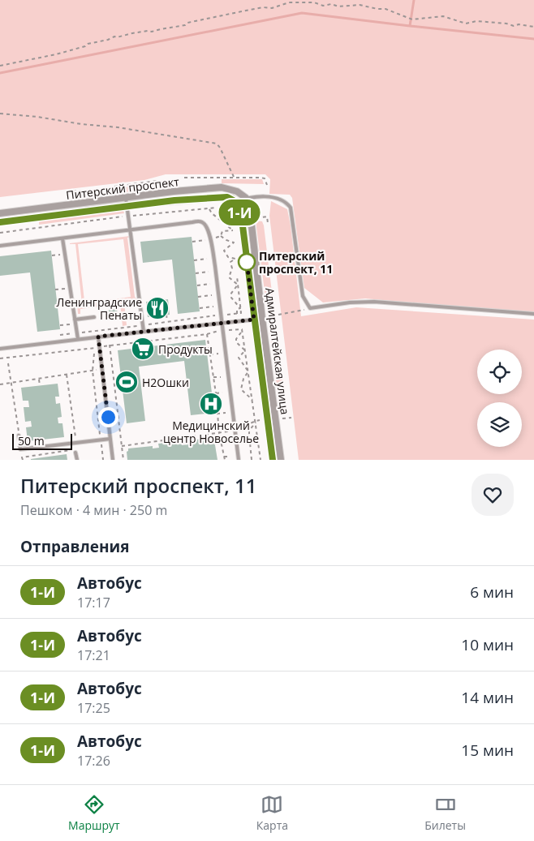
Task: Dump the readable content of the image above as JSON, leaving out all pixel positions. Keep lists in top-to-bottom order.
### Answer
{
  "streets": {
    "street": ["Питерский проспект", "Адмиралтейская улица"]
  },
  "crossings": [
    ["Питерский проспект", "Адмиралтейская улица"]
  ],
  "places": {
    "other": ["Питерский проспект, 11"],
    "restaurant": ["Ленинградские Пенаты"],
    "supermarket": ["Продукты"],
    "sports": ["H2Oшки"],
    "hospital": ["Медицинский центр Новоселье"]
  },
  "lines": ["bus line 1-И"],
  "scale_bar": "50 m",
  "page": {
    "on_map": "1-И",
    "scale": "50 m",
    "heading": [
      ["Питерский проспект, 11", "Пешком · 4 мин · 250 m"],
      "Отправления"
    ],
    "list": [
      {
        "mark": "1-И",
        "name": "Автобус",
        "note": "17:17",
        "value": "6 мин"
      },
      {
        "mark": "1-И",
        "name": "Автобус",
        "note": "17:21",
        "value": "10 мин"
      },
      {
        "mark": "1-И",
        "name": "Автобус",
        "note": "17:25",
        "value": "14 мин"
      },
      {
        "mark": "1-И",
        "name": "Автобус",
        "note": "17:26",
        "value": "15 мин"
      }
    ],
    "tabs": ["Маршрут", "Карта", "Билеты"]
  }
}
